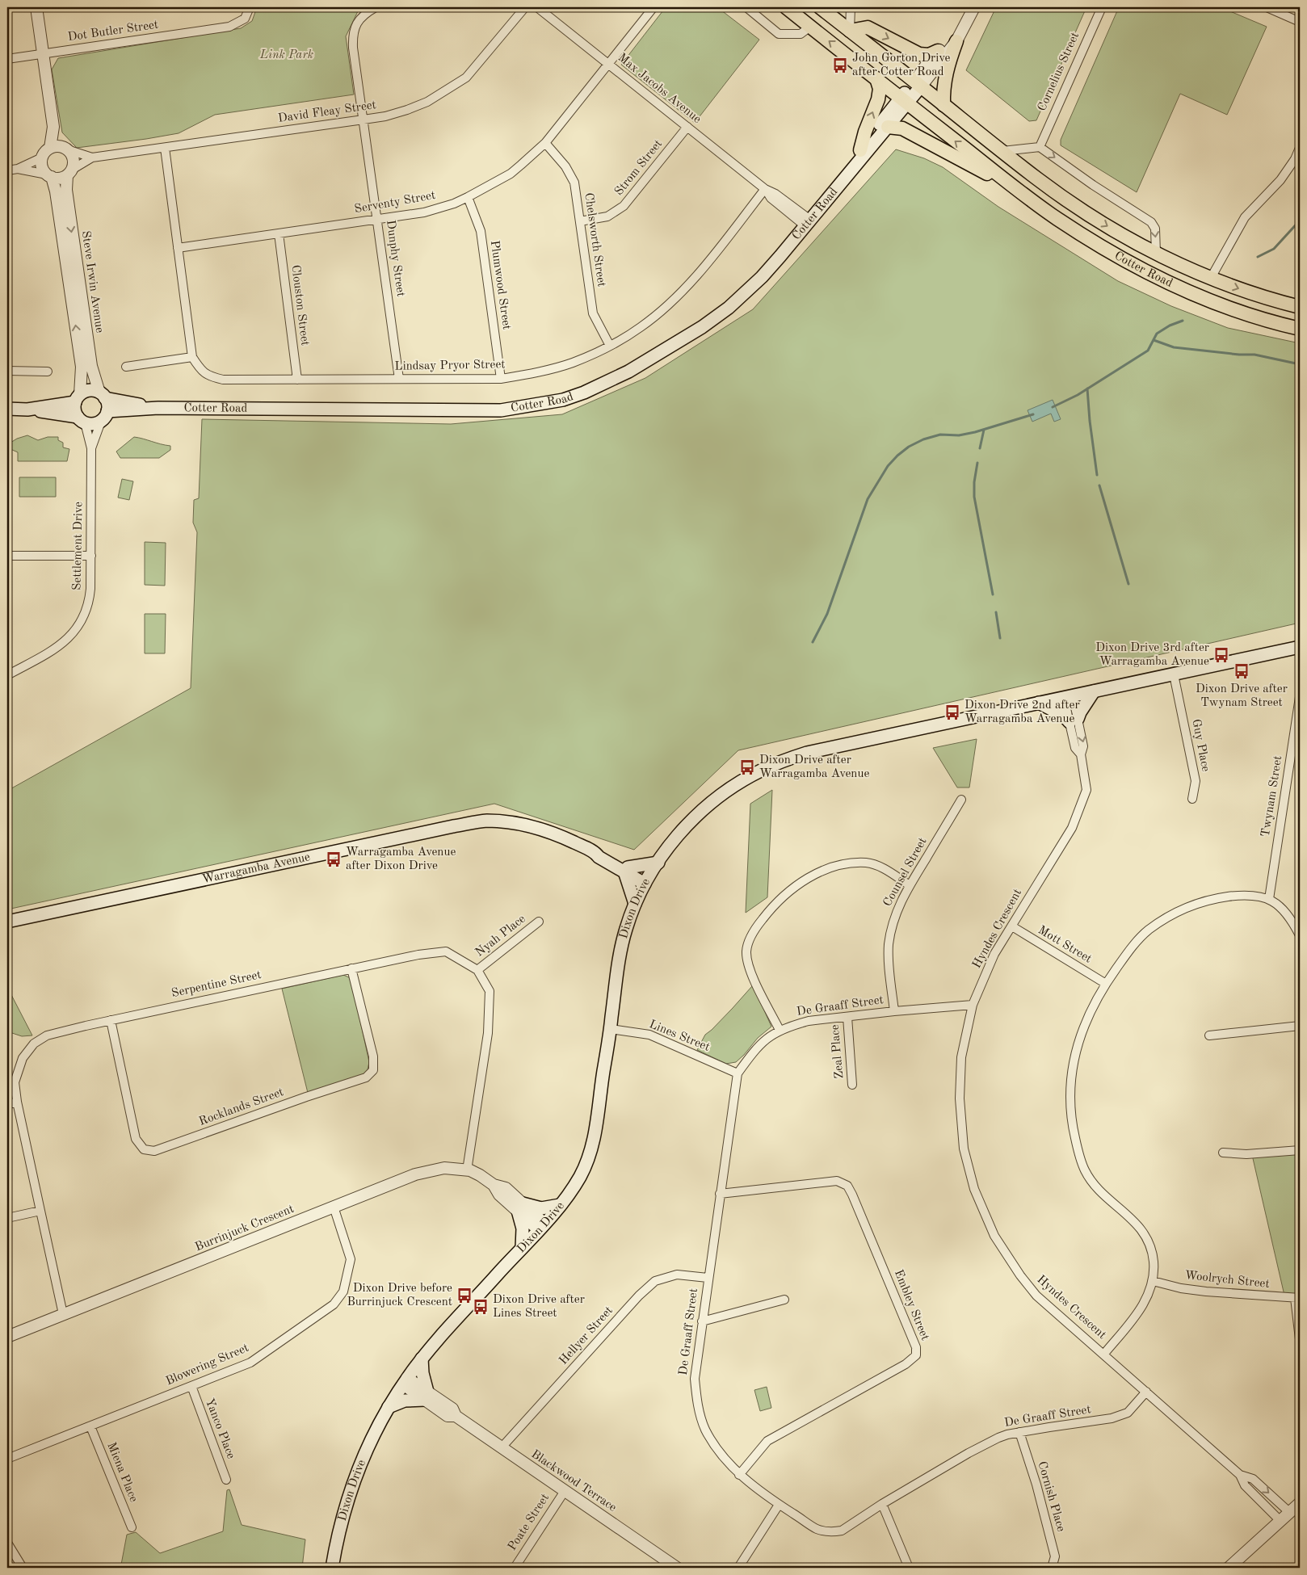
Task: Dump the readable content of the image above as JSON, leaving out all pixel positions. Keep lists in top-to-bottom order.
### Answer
{
  "streets": {
    "main road": ["Cotter Road", "Warragamba Avenue", "Dixon Drive"],
    "street": [
      "Dot Butler Street",
      "Cornelius Street",
      "Max Jacobs Avenue",
      "David Fleay Street",
      "Strom Street",
      "Serventy Street",
      "Chelsworth Street",
      "Dunphy Street",
      "Steve Irwin Avenue",
      "Plumwood Street",
      "Clouston Street",
      "Lindsay Pryor Street",
      "Settlement Drive",
      "Guy Place",
      "Twynam Street",
      "Counsel Street",
      "Hyndes Crescent",
      "Nyah Place",
      "Mott Street",
      "Serpentine Street",
      "De Graaff Street",
      "Lines Street",
      "Zeal Place",
      "Rocklands Street",
      "Burrinjuck Crescent",
      "Woolrych Street",
      "Embley Street",
      "Hellyer Street",
      "Blowering Street",
      "Yanco Place",
      "Miena Place",
      "Blackwood Terrace",
      "Cornish Place",
      "Poate Street"
    ]
  },
  "crossings": [
    ["Max Jacobs Avenue", "Strom Street"],
    ["Max Jacobs Avenue", "Serventy Street"],
    ["Max Jacobs Avenue", "Cotter Road"],
    ["Max Jacobs Avenue", "Lindsay Pryor Street"],
    ["David Fleay Street", "Dunphy Street"],
    ["David Fleay Street", "Steve Irwin Avenue"],
    ["Strom Street", "Chelsworth Street"],
    ["Serventy Street", "Chelsworth Street"],
    ["Serventy Street", "Dunphy Street"],
    ["Serventy Street", "Plumwood Street"],
    ["Serventy Street", "Clouston Street"],
    ["Cotter Road", "Steve Irwin Avenue"],
    ["Cotter Road", "Settlement Drive"],
    ["Chelsworth Street", "Lindsay Pryor Street"],
    ["Dunphy Street", "Lindsay Pryor Street"],
    ["Steve Irwin Avenue", "Settlement Drive"],
    ["Plumwood Street", "Lindsay Pryor Street"],
    ["Clouston Street", "Lindsay Pryor Street"],
    ["Guy Place", "Dixon Drive"],
    ["Warragamba Avenue", "Dixon Drive"],
    ["Counsel Street", "De Graaff Street"],
    ["Dixon Drive", "Hyndes Crescent"],
    ["Dixon Drive", "Lines Street"],
    ["Dixon Drive", "Burrinjuck Crescent"],
    ["Dixon Drive", "Blackwood Terrace"],
    ["Hyndes Crescent", "Mott Street"],
    ["Hyndes Crescent", "De Graaff Street"],
    ["Nyah Place", "Serpentine Street"],
    ["Serpentine Street", "Rocklands Street"],
    ["Serpentine Street", "Burrinjuck Crescent"],
    ["De Graaff Street", "Lines Street"],
    ["De Graaff Street", "Zeal Place"],
    ["De Graaff Street", "Embley Street"],
    ["De Graaff Street", "Hellyer Street"],
    ["De Graaff Street", "Cornish Place"],
    ["Burrinjuck Crescent", "Blowering Street"],
    ["Hellyer Street", "Blackwood Terrace"],
    ["Blowering Street", "Yanco Place"],
    ["Blowering Street", "Miena Place"],
    ["Blackwood Terrace", "Poate Street"]
  ],
  "parks": ["Link Park"],
  "places": {
    "bus stop": [
      "John Gorton Drive after Cotter Road",
      "Dixon Drive 3rd after Warragamba Avenue",
      "Dixon Drive after Twynam Street",
      "Dixon Drive 2nd after Warragamba Avenue",
      "Dixon Drive after Warragamba Avenue",
      "Warragamba Avenue after Dixon Drive",
      "Dixon Drive before Burrinjuck Crescent",
      "Dixon Drive after Lines Street"
    ]
  }
}
